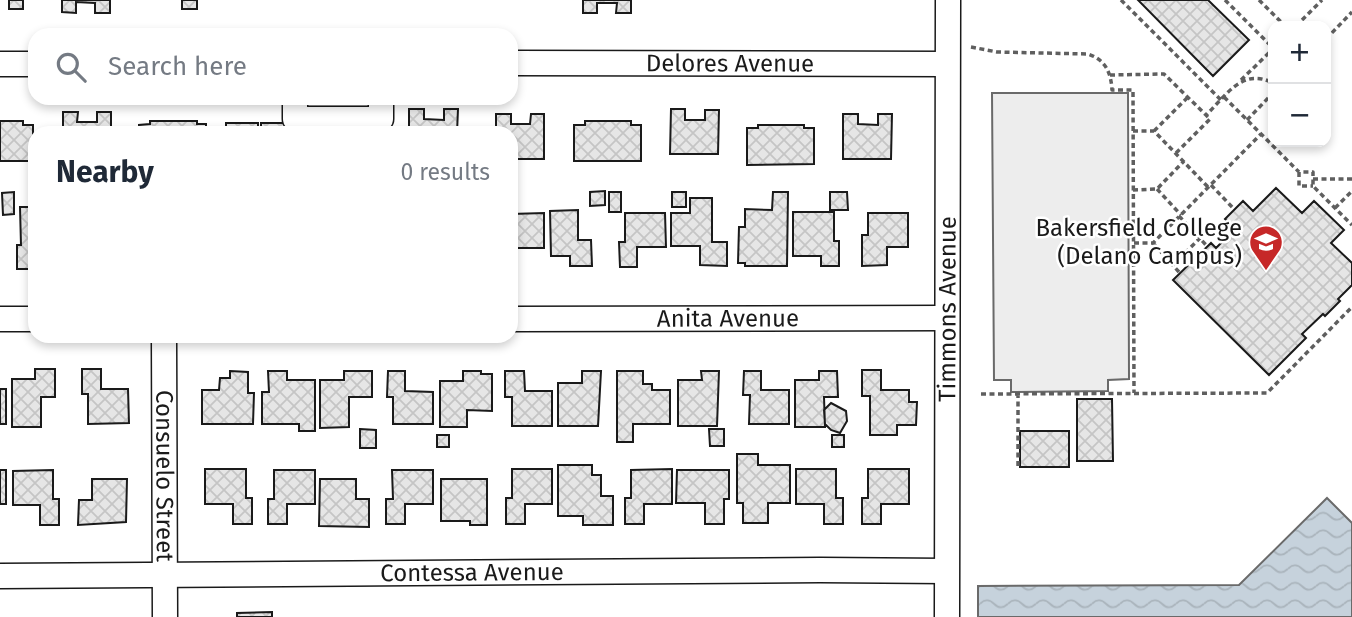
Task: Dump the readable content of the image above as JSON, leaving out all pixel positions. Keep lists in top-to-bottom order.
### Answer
{
  "streets": {
    "street": [
      "Delores Avenue",
      "Timmons Avenue",
      "Anita Avenue",
      "Consuelo Street",
      "Contessa Avenue"
    ]
  },
  "crossings": [
    ["Delores Avenue", "Timmons Avenue"],
    ["Timmons Avenue", "Anita Avenue"],
    ["Timmons Avenue", "Contessa Avenue"],
    ["Consuelo Street", "Contessa Avenue"]
  ],
  "places": {
    "school or university": ["Bakersfield College (Delano Campus)"]
  },
  "page": {
    "map_buttons": ["+", "−"],
    "search": "Search here",
    "heading": ["Nearby", "0 results"]
  }
}
